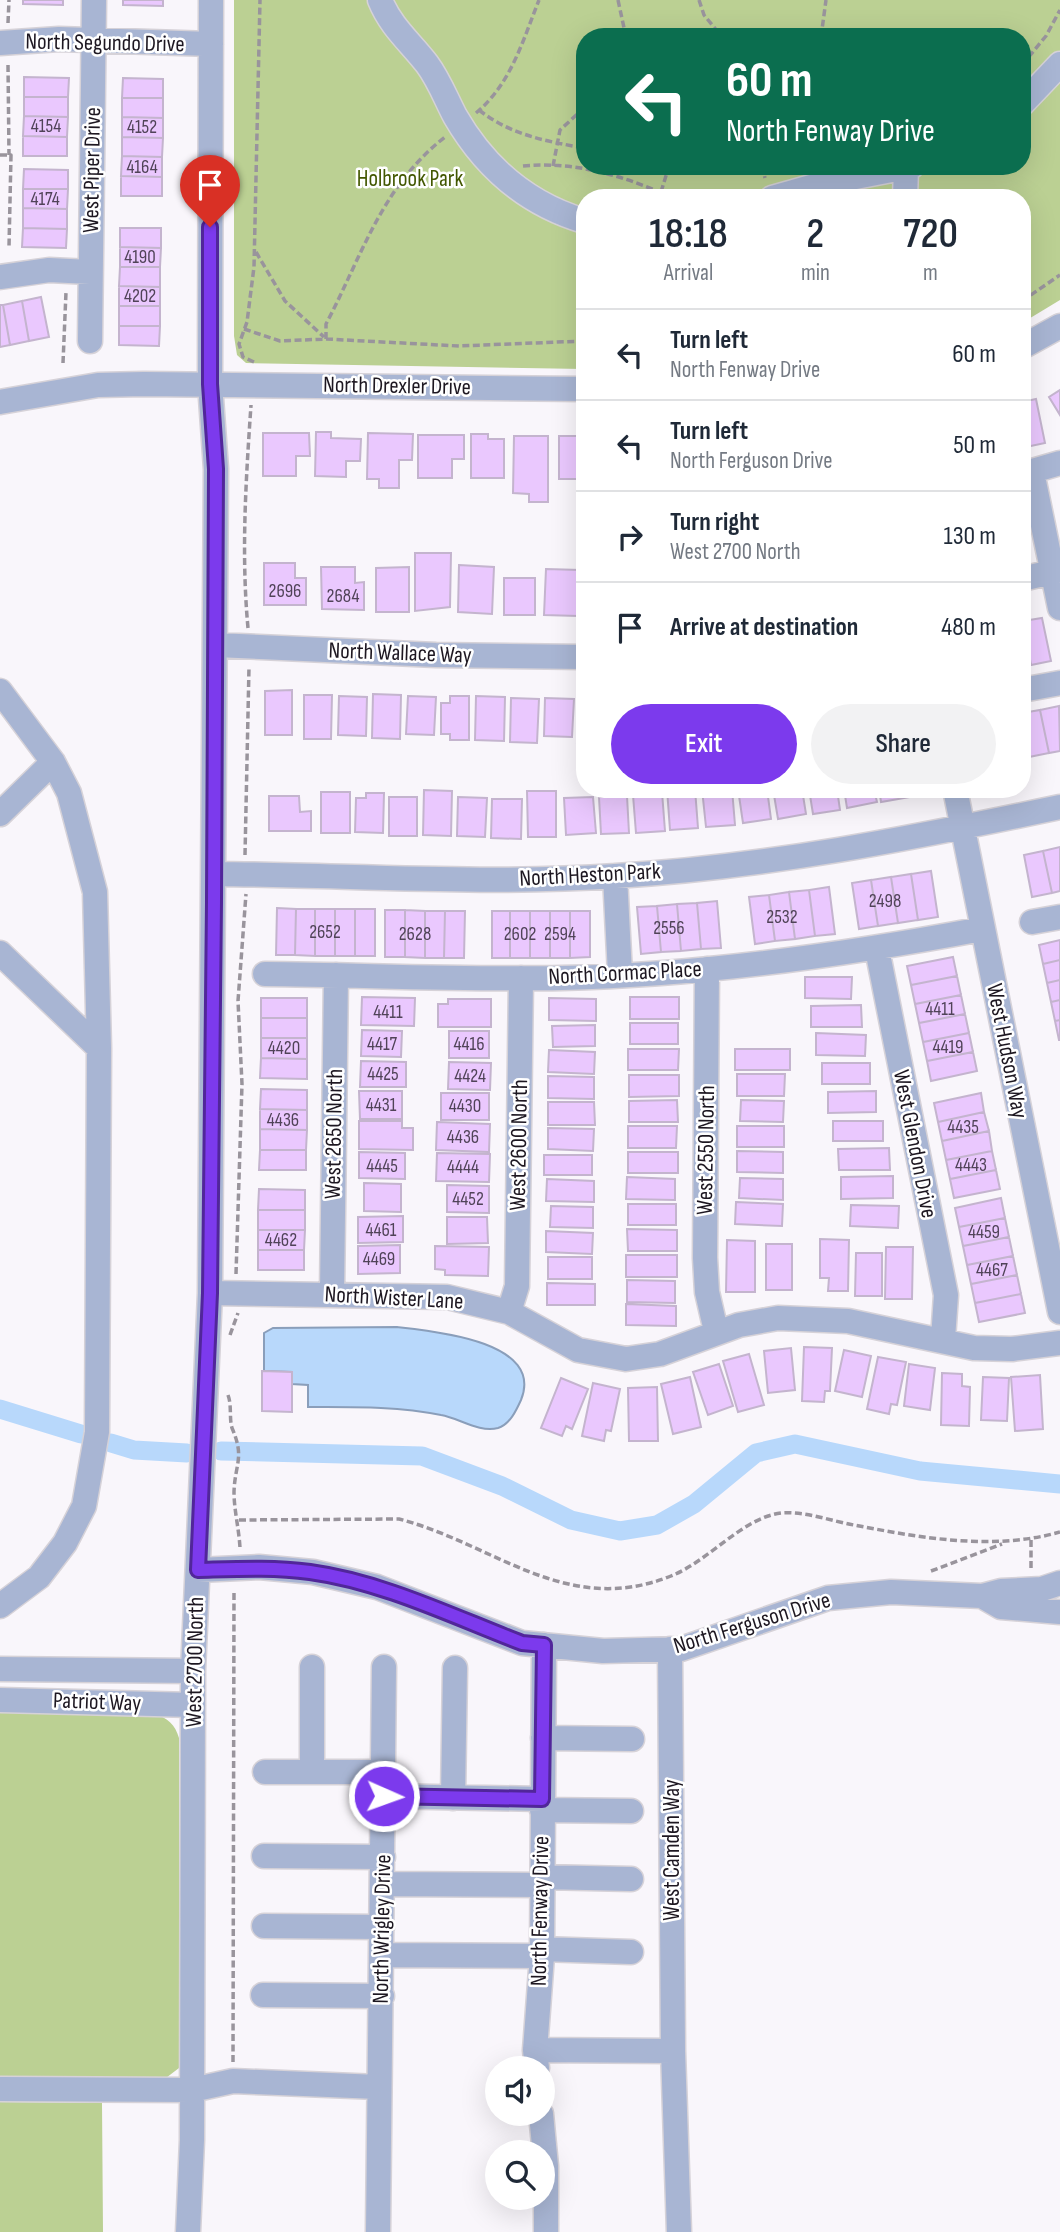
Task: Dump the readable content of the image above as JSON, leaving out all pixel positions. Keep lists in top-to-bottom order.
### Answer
{
  "streets": {
    "street": [
      "North Segundo Drive",
      "West Piper Drive",
      "North Drexler Drive",
      "North Wallace Way",
      "North Heston Park",
      "North Cormac Place",
      "West Hudson Way",
      "West 2650 North",
      "West Glendon Drive",
      "West 2600 North",
      "West 2550 North",
      "North Wister Lane",
      "North Ferguson Drive",
      "West 2700 North",
      "Patriot Way",
      "West Camden Way",
      "North Fenway Drive",
      "North Wrigley Drive"
    ]
  },
  "crossings": [
    ["North Segundo Drive", "West Piper Drive"],
    ["North Segundo Drive", "West 2700 North"],
    ["North Drexler Drive", "West 2700 North"],
    ["North Wallace Way", "West 2700 North"],
    ["North Heston Park", "West Hudson Way"],
    ["North Heston Park", "West 2700 North"],
    ["North Cormac Place", "West Hudson Way"],
    ["North Cormac Place", "West 2650 North"],
    ["North Cormac Place", "West Glendon Drive"],
    ["North Cormac Place", "West 2600 North"],
    ["North Cormac Place", "West 2550 North"],
    ["West 2650 North", "North Wister Lane"],
    ["West Glendon Drive", "North Wister Lane"],
    ["West 2600 North", "North Wister Lane"],
    ["West 2550 North", "North Wister Lane"],
    ["North Wister Lane", "West 2700 North"],
    ["North Ferguson Drive", "West 2700 North"],
    ["North Ferguson Drive", "West Camden Way"],
    ["North Ferguson Drive", "North Fenway Drive"],
    ["West 2700 North", "Patriot Way"]
  ],
  "parks": ["Holbrook Park"],
  "house_numbers": [
    "4154",
    "4152",
    "4164",
    "4174",
    "4190",
    "4202",
    "2696",
    "2684",
    "2498",
    "2532",
    "2556",
    "2652",
    "2628",
    "2602",
    "2594",
    "4411",
    "4411",
    "4417",
    "4416",
    "4419",
    "4420",
    "4425",
    "4424",
    "4431",
    "4430",
    "4436",
    "4435",
    "4436",
    "4443",
    "4445",
    "4444",
    "4452",
    "4461",
    "4459",
    "4462",
    "4469",
    "4467"
  ],
  "page": {
    "turn": ["60 m", "North Fenway Drive"],
    "eta": [
      "18:18",
      "Arrival",
      "2",
      "min",
      "720",
      "m"
    ],
    "list": [
      {
        "name": "Turn left",
        "note": "North Fenway Drive",
        "value": "60 m"
      },
      {
        "name": "Turn left",
        "note": "North Ferguson Drive",
        "value": "50 m"
      },
      {
        "name": "Turn right",
        "note": "West 2700 North",
        "value": "130 m"
      },
      {
        "name": "Arrive at destination",
        "value": "480 m"
      }
    ],
    "buttons": ["Exit", "Share"]
  }
}
